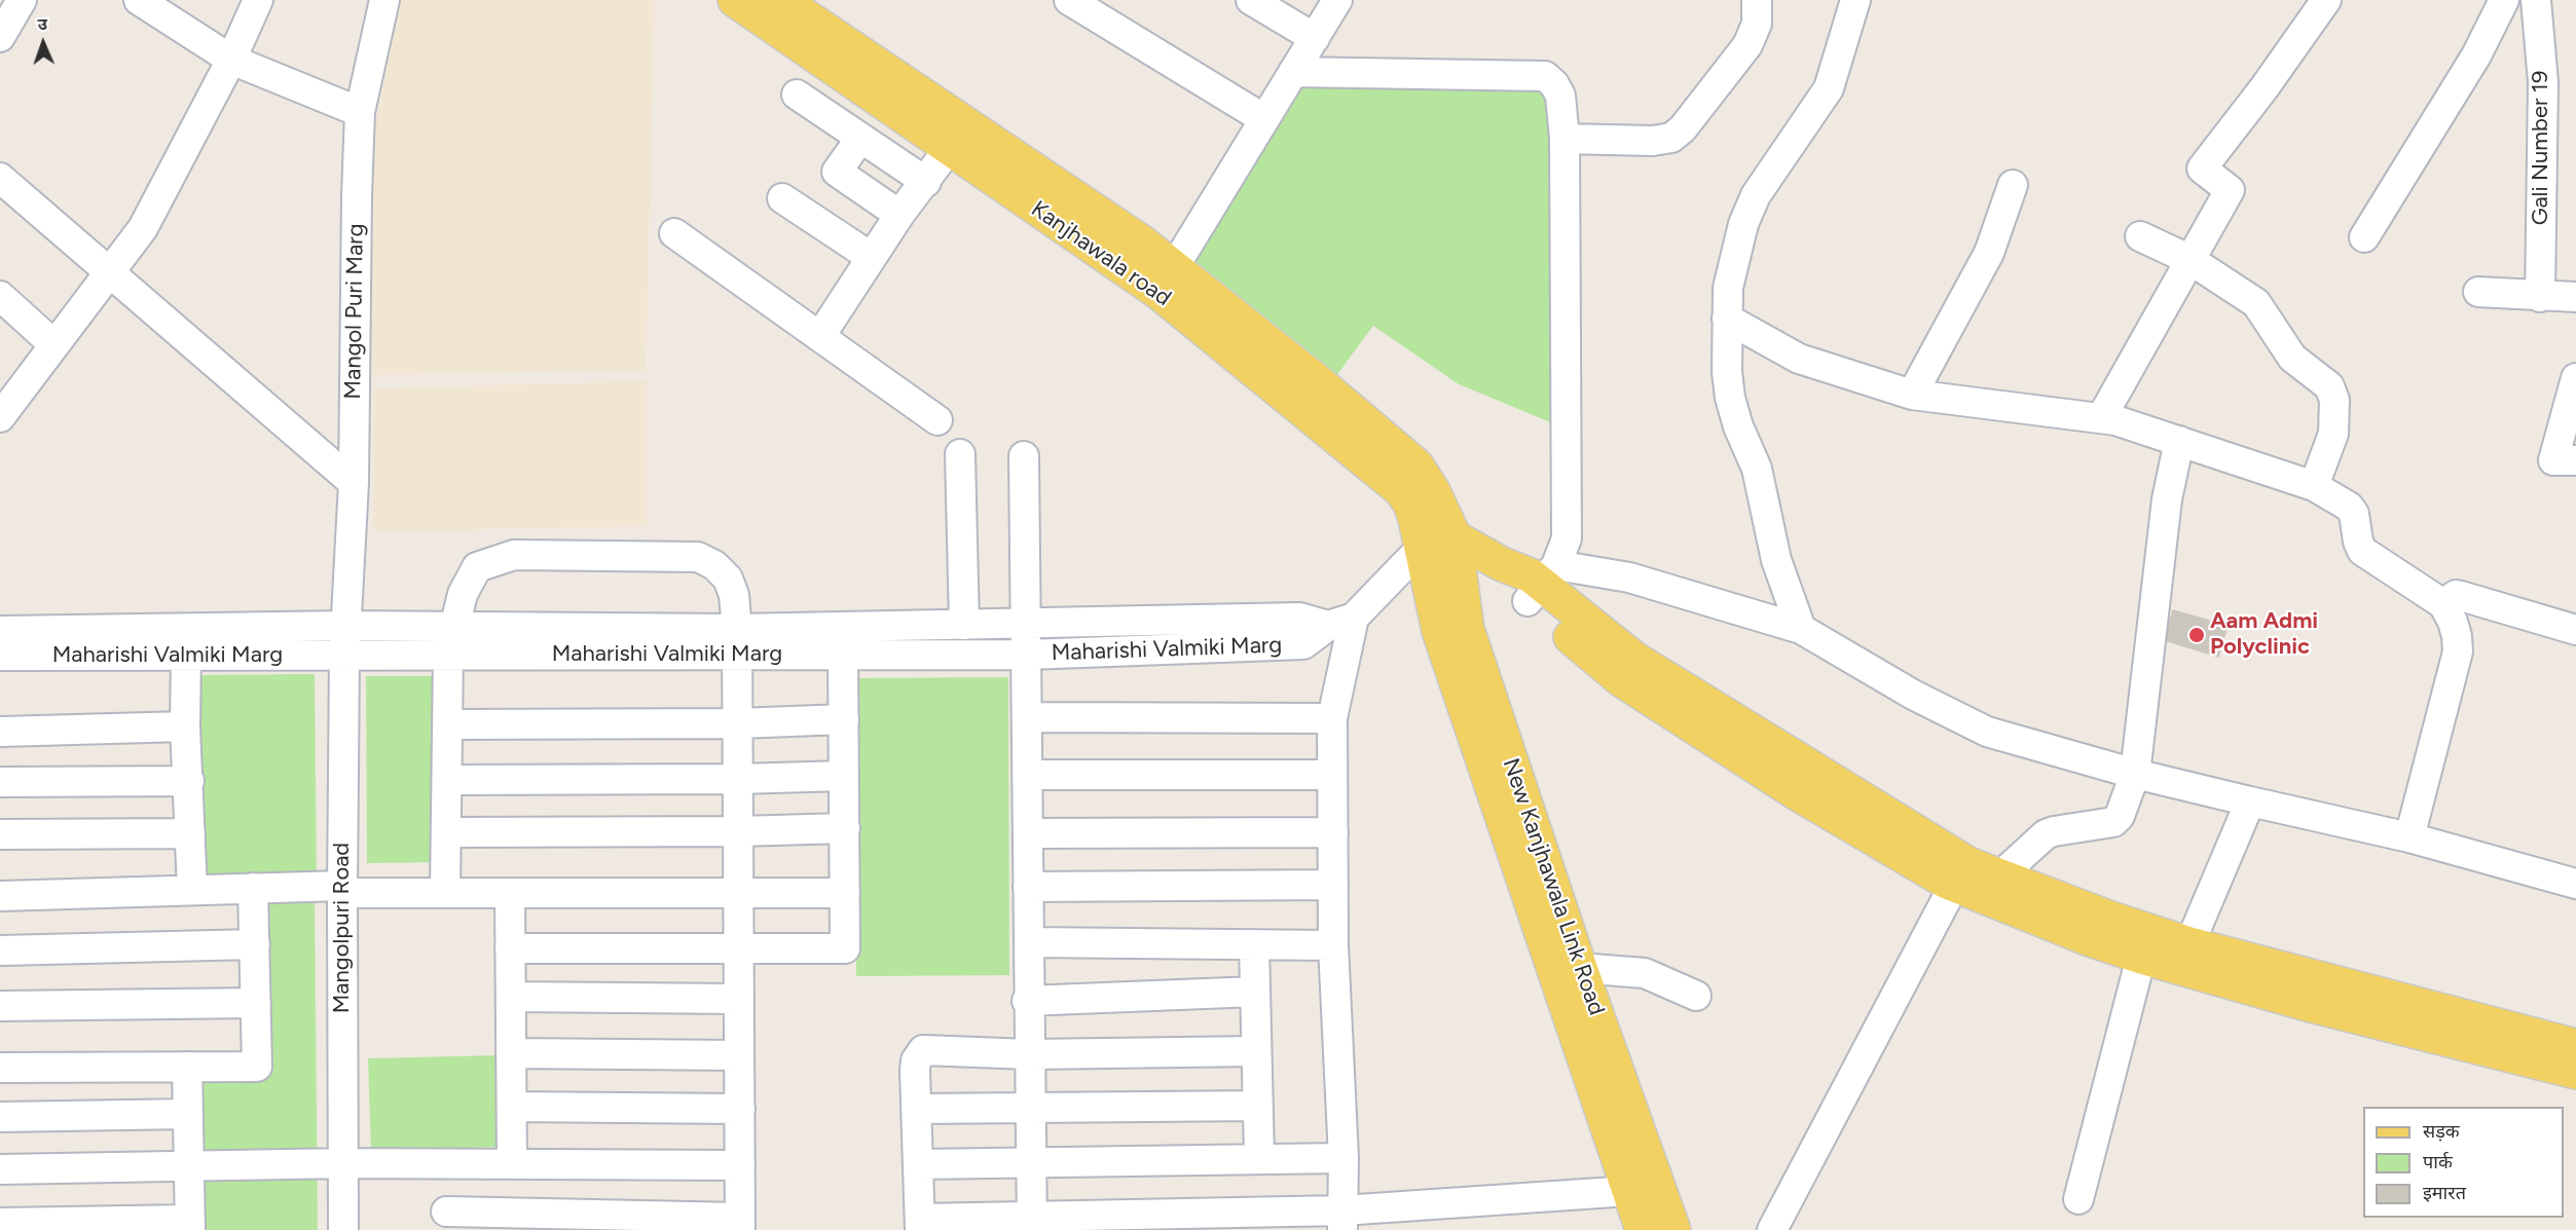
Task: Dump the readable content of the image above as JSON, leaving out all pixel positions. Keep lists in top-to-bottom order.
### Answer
{
  "streets": {
    "main road": ["Kanjhawala road", "New Kanjhawala Link Road"],
    "street": [
      "Gali Number 19",
      "Mangol Puri Marg",
      "Maharishi Valmiki Marg",
      "Mangolpuri Road"
    ]
  },
  "crossings": [
    ["Kanjhawala road", "Maharishi Valmiki Marg"],
    ["Kanjhawala road", "New Kanjhawala Link Road"],
    ["Mangol Puri Marg", "Maharishi Valmiki Marg"],
    ["Mangol Puri Marg", "Mangolpuri Road"],
    ["Maharishi Valmiki Marg", "New Kanjhawala Link Road"],
    ["Maharishi Valmiki Marg", "Mangolpuri Road"]
  ],
  "places": ["Aam Admi Polyclinic"],
  "legend": ["सड़क", "पार्क", "इमारत"],
  "north": "top"
}
